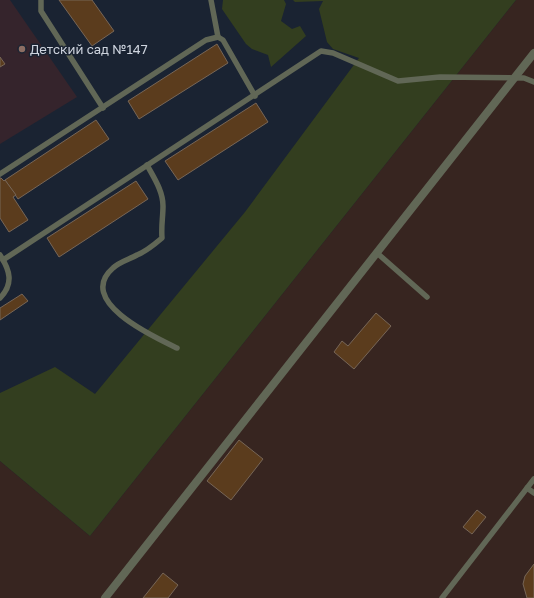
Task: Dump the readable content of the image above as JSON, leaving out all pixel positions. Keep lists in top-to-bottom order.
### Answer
{
  "places": ["Детский сад №147"]
}
